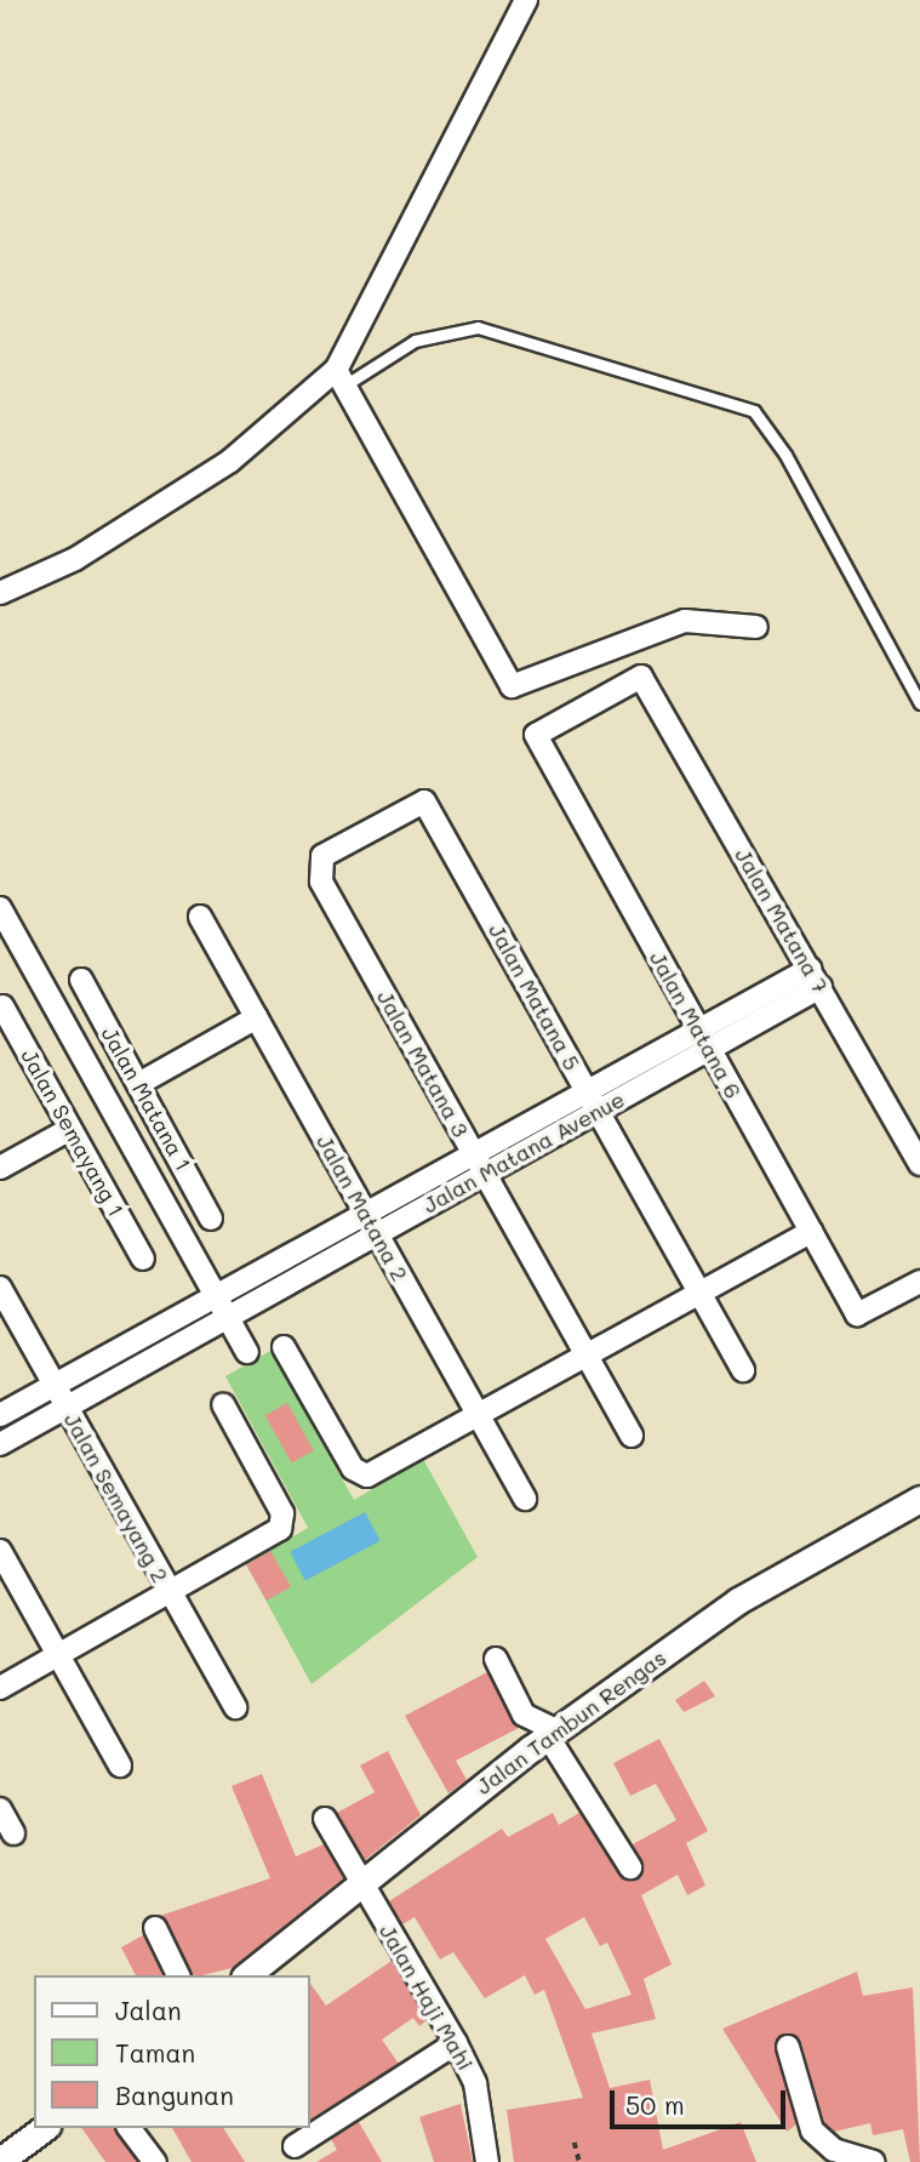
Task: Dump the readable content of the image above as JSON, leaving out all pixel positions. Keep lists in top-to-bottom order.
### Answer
{
  "streets": {
    "street": [
      "Jalan Matana 7",
      "Jalan Matana 5",
      "Jalan Matana 6",
      "Jalan Matana 3",
      "Jalan Matana 1",
      "Jalan Semayang 1",
      "Jalan Matana Avenue",
      "Jalan Matana 2",
      "Jalan Semayang 2",
      "Jalan Tambun Rengas",
      "Jalan Haji Mahi"
    ]
  },
  "crossings": [
    ["Jalan Matana 7", "Jalan Matana 6"],
    ["Jalan Matana 7", "Jalan Matana Avenue"],
    ["Jalan Matana 5", "Jalan Matana 3"],
    ["Jalan Matana 5", "Jalan Matana Avenue"],
    ["Jalan Matana 6", "Jalan Matana Avenue"],
    ["Jalan Matana 3", "Jalan Matana Avenue"],
    ["Jalan Matana Avenue", "Jalan Matana 2"],
    ["Jalan Matana Avenue", "Jalan Semayang 2"],
    ["Jalan Tambun Rengas", "Jalan Haji Mahi"]
  ],
  "legend": ["Jalan", "Taman", "Bangunan"],
  "scale_bar": "50 m"
}
